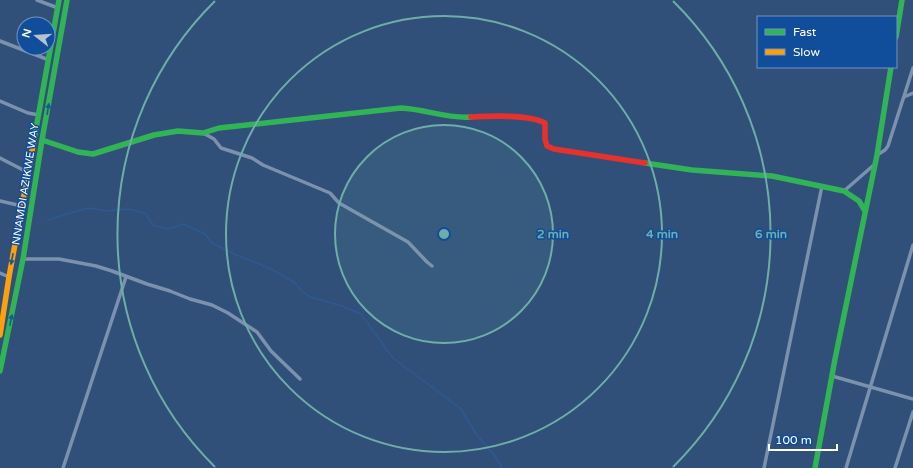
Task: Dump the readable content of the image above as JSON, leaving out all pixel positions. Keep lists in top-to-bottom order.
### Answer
{
  "streets": {
    "main road": ["NNAMDI AZIKWE WAY"]
  },
  "legend": ["Fast", "Slow"],
  "scale_bar": "100 m",
  "north": "left",
  "rings": ["2 min", "4 min", "6 min"]
}
